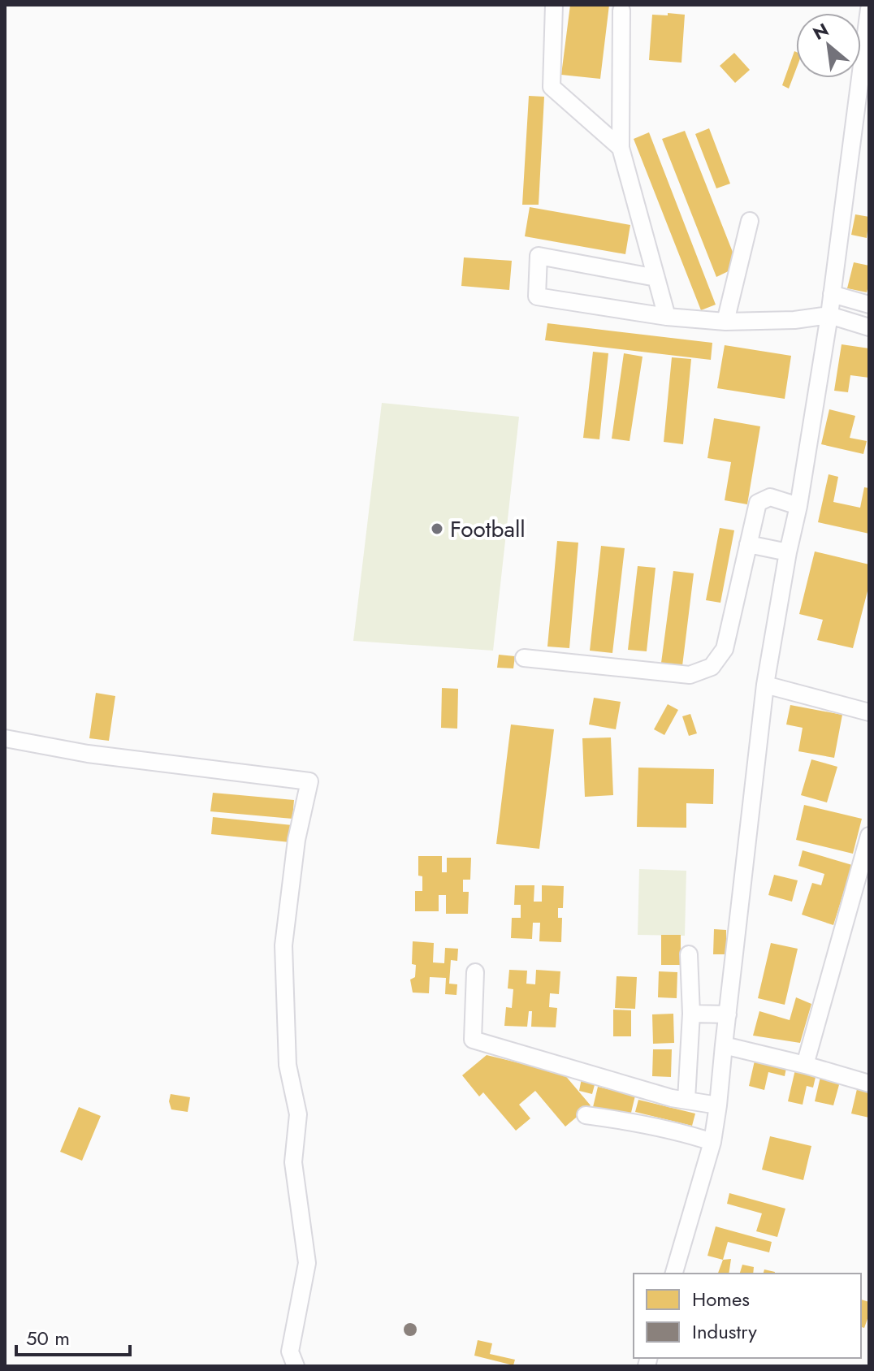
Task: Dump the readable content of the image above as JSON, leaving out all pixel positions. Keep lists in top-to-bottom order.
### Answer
{
  "places": ["Football"],
  "legend": ["Homes", "Industry"],
  "scale_bar": "50 m",
  "north": "top left"
}
